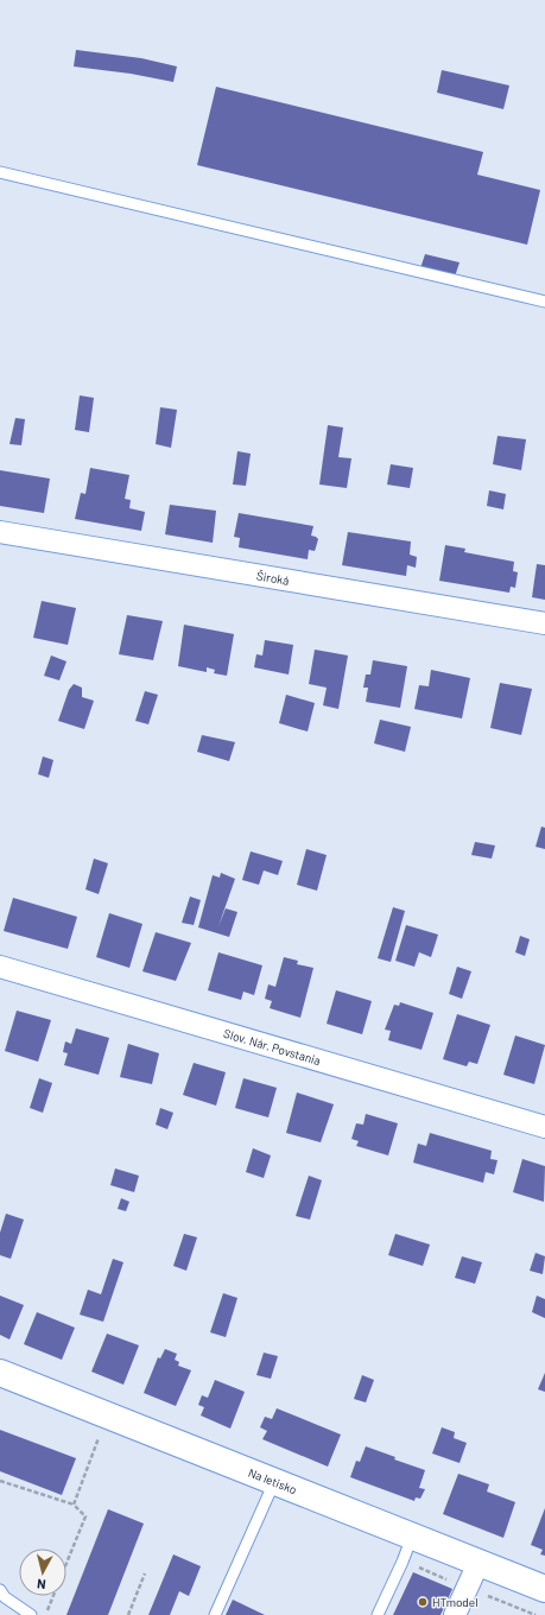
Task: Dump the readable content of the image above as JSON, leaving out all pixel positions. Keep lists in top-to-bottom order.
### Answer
{
  "streets": {
    "street": ["Široká", "Slov. Nár. Povstania", "Na letisko"]
  },
  "places": ["HTmodel"],
  "north": "bottom"
}
